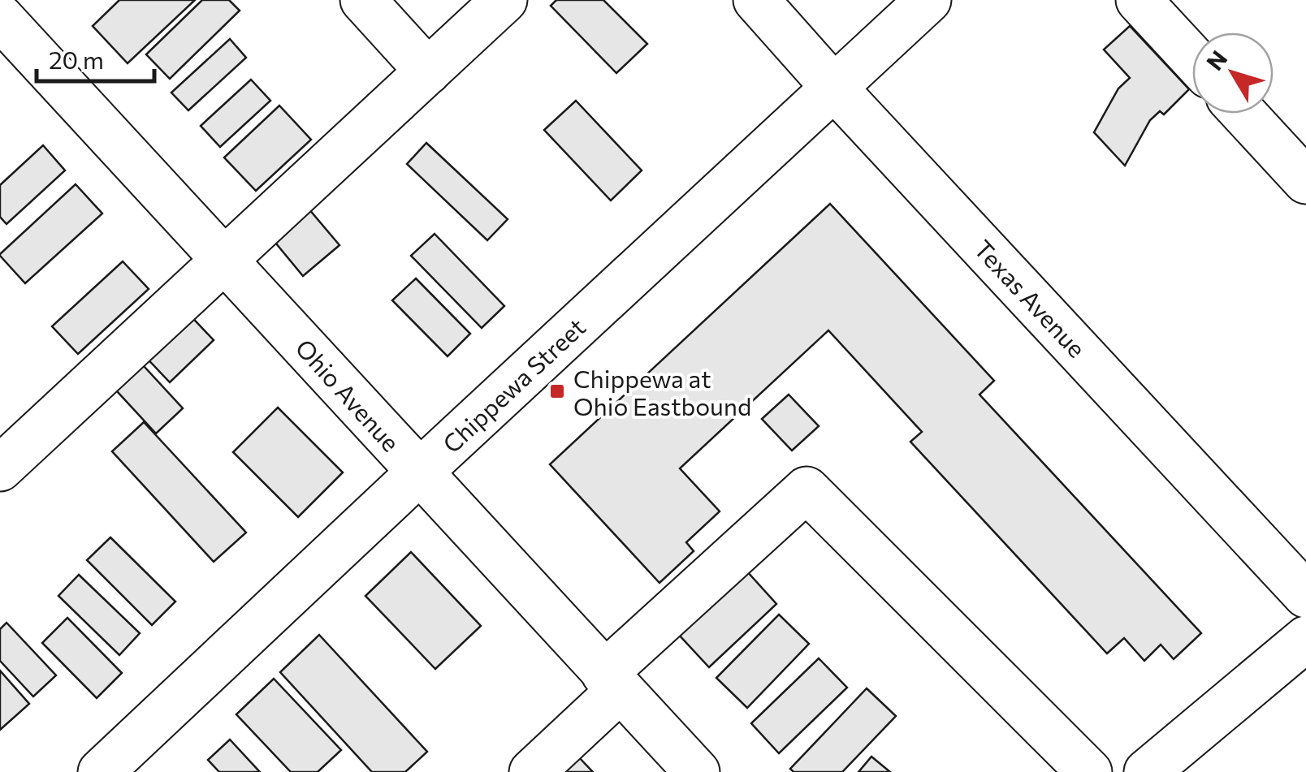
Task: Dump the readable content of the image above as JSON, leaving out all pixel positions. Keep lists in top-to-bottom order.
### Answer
{
  "streets": {
    "street": ["Texas Avenue", "Chippewa Street", "Ohio Avenue"]
  },
  "crossings": [
    ["Texas Avenue", "Chippewa Street"],
    ["Chippewa Street", "Ohio Avenue"]
  ],
  "places": {
    "transit": ["Chippewa at Ohio Eastbound"]
  },
  "scale_bar": "20 m",
  "north": "top left"
}
